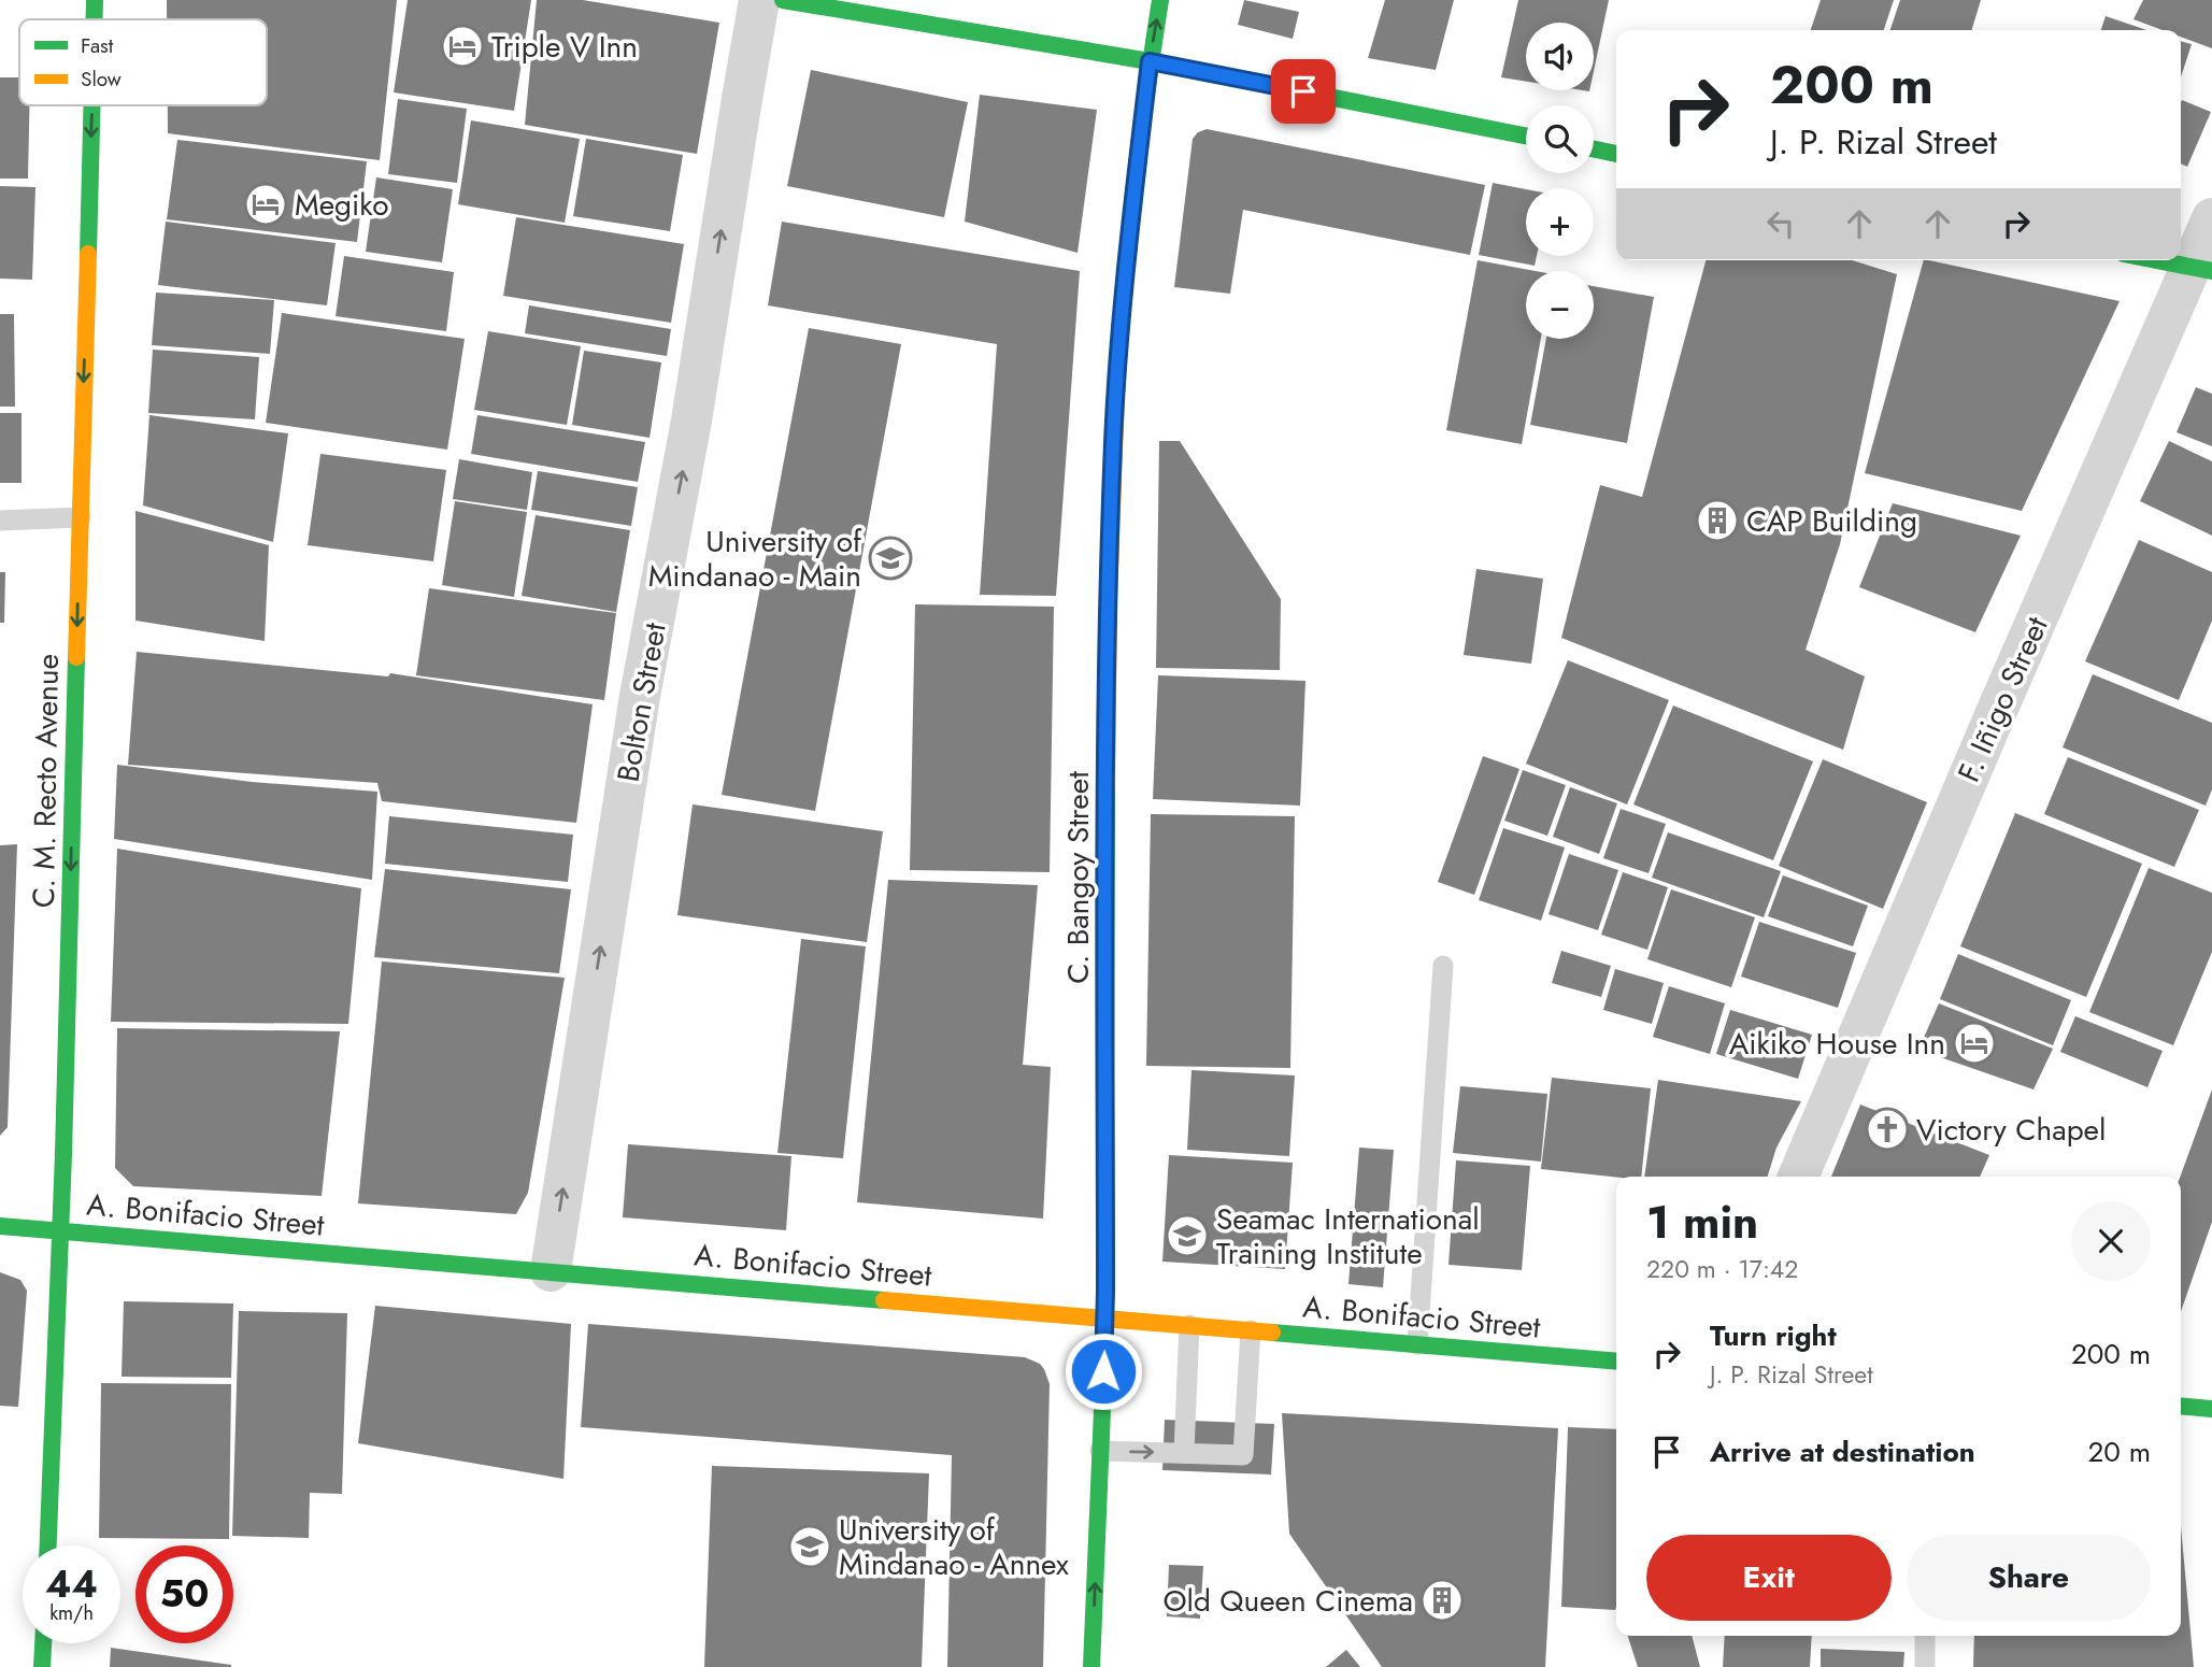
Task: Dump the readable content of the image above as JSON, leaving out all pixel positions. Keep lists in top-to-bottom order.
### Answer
{
  "streets": {
    "main road": ["C. M. Recto Avenue", "C. Bangoy Street", "A. Bonifacio Street"],
    "street": ["F. Iñigo Street", "Bolton Street"]
  },
  "crossings": [
    ["Bolton Street", "A. Bonifacio Street"],
    ["C. M. Recto Avenue", "A. Bonifacio Street"],
    ["C. Bangoy Street", "A. Bonifacio Street"]
  ],
  "one_way": ["Bolton Street", "C. M. Recto Avenue"],
  "places": {
    "hotel": ["Triple V Inn", "Megiko", "Aikiko House Inn"],
    "building": ["CAP Building", "Old Queen Cinema"],
    "school or university": ["University of Mindanao - Main", "Seamac International Training Institute", "University of Mindanao - Annex"],
    "church": ["Victory Chapel"]
  },
  "legend": ["Fast", "Slow"],
  "page": {
    "map_buttons": ["+", "−"],
    "turn": ["200 m", "J. P. Rizal Street"],
    "heading": ["1 min", "220 m · 17:42"],
    "list": [
      {
        "name": "Turn right",
        "note": "J. P. Rizal Street",
        "value": "200 m"
      },
      {
        "name": "Arrive at destination",
        "value": "20 m"
      }
    ],
    "buttons": ["Exit", "Share"],
    "speed": "44 km/h",
    "limit": "50"
  }
}
